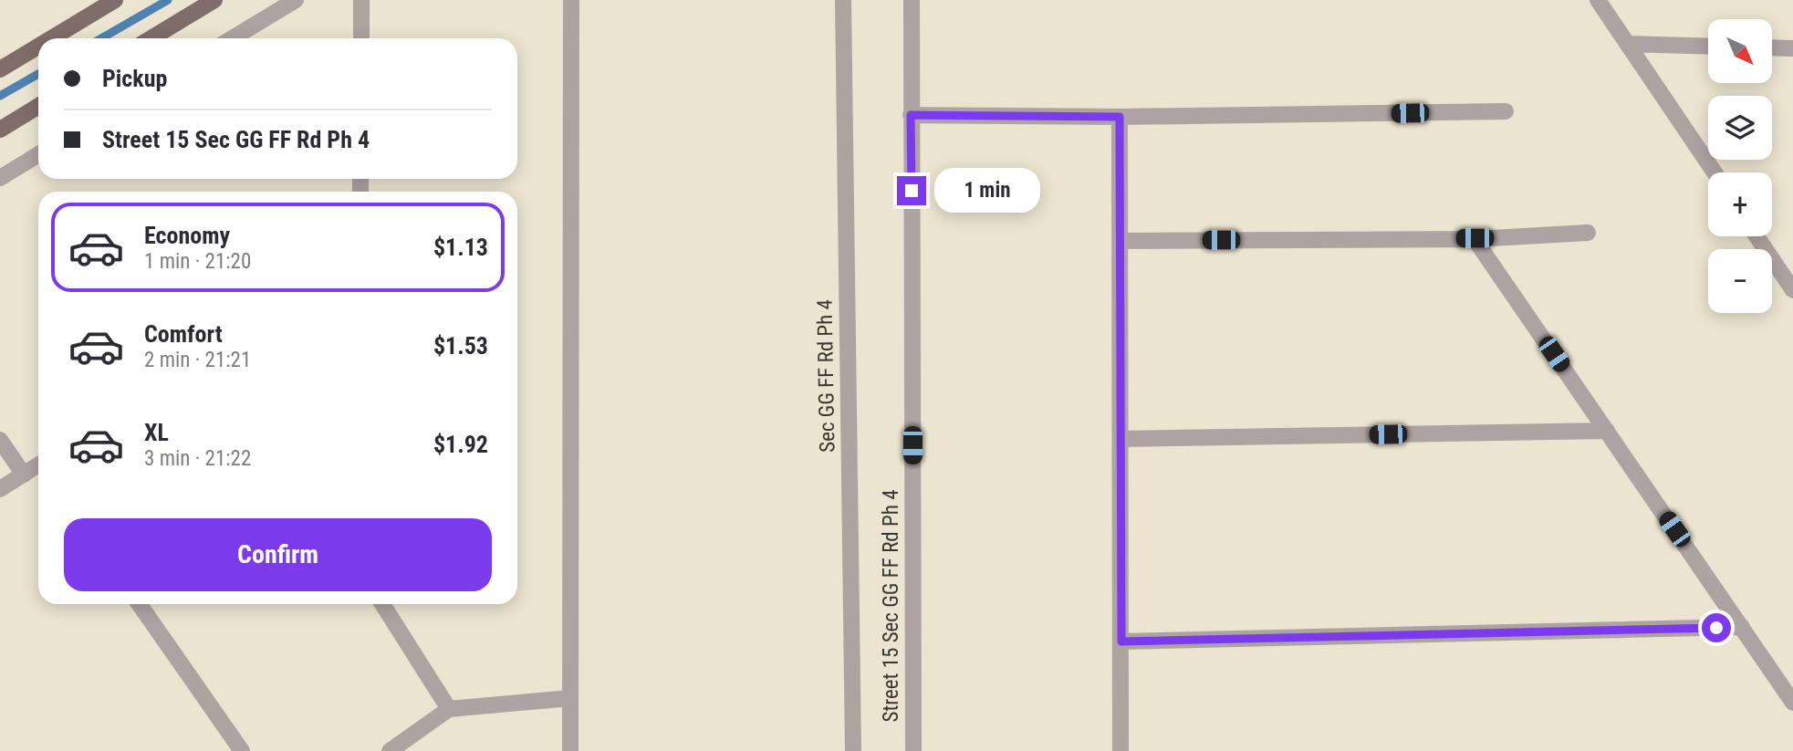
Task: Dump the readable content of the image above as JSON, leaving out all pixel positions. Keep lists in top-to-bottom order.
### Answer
{
  "streets": {
    "street": ["Sec GG FF Rd Ph 4", "Street 15 Sec GG FF Rd Ph 4"]
  },
  "north": "bottom right",
  "page": {
    "map_buttons": ["+", "−"],
    "banner": ["Pickup", "Street 15 Sec GG FF Rd Ph 4"],
    "bubble": "1 min",
    "list": [
      {
        "name": "Economy",
        "note": "1 min · 21:20",
        "value": "$1.13"
      },
      {
        "name": "Comfort",
        "note": "2 min · 21:21",
        "value": "$1.53"
      },
      {
        "name": "XL",
        "note": "3 min · 21:22",
        "value": "$1.92"
      }
    ],
    "buttons": "Confirm"
  }
}
